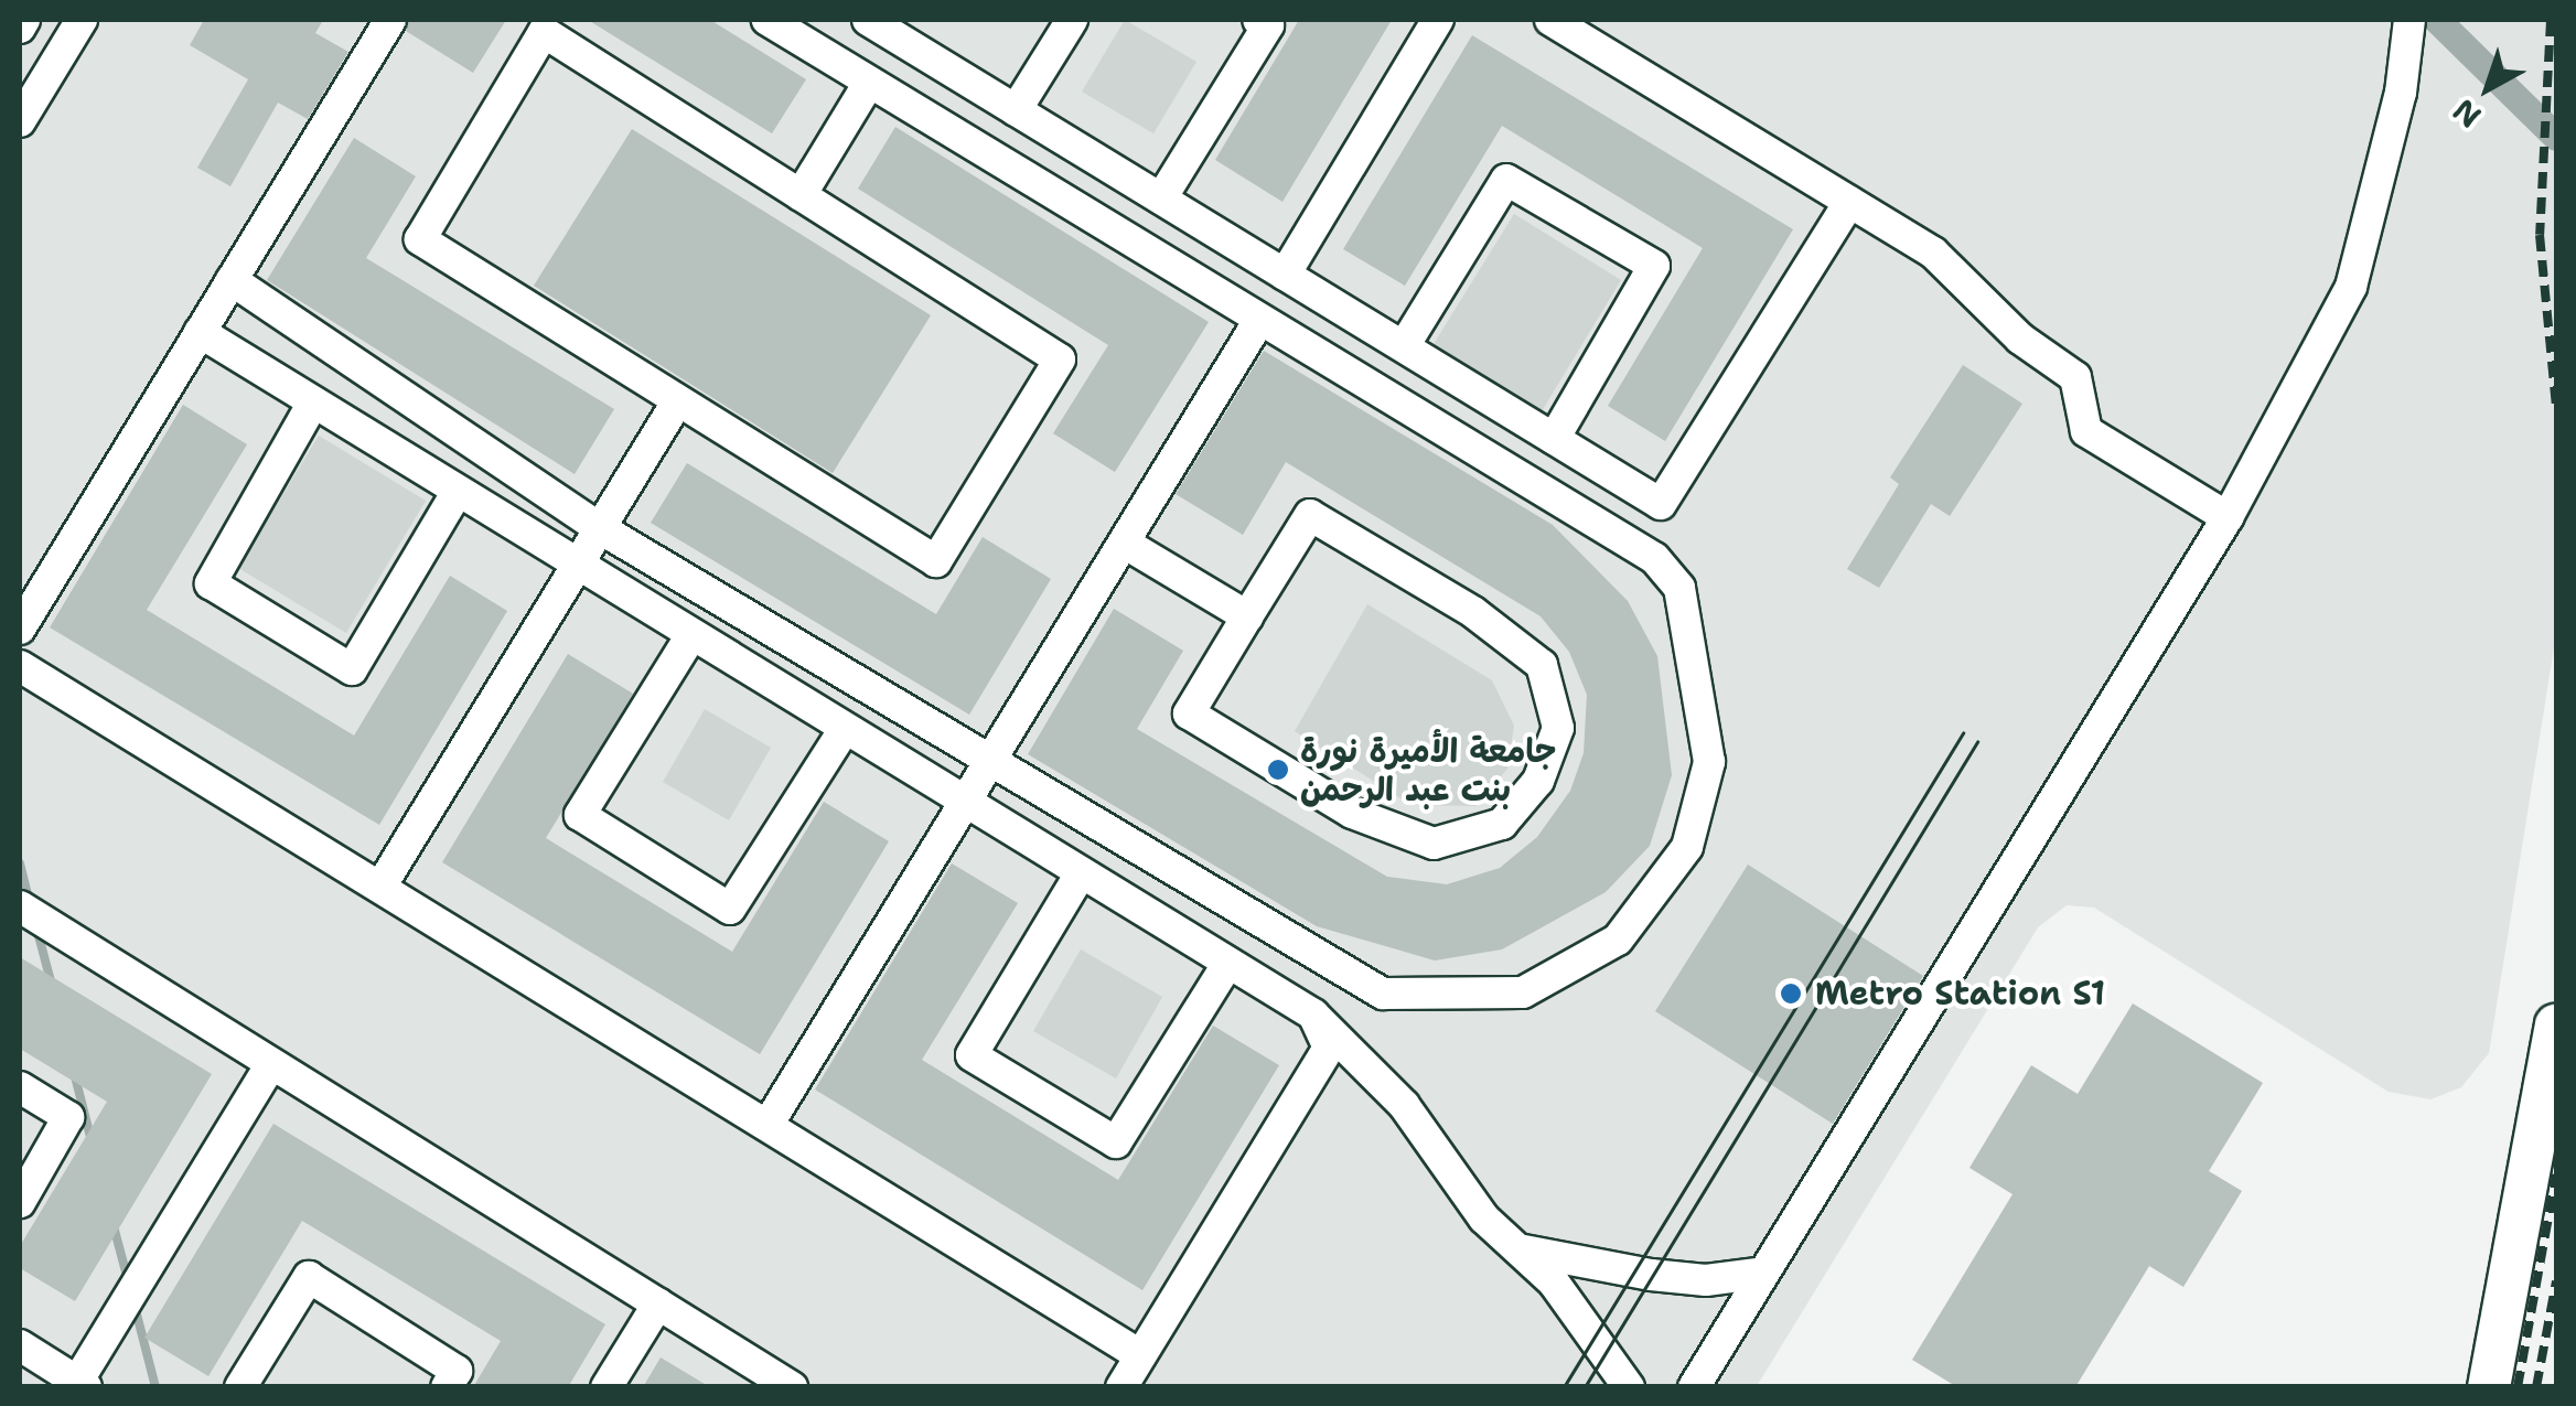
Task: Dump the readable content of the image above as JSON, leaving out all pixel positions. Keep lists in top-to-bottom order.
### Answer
{
  "places": ["جامعة الأميرة نورة بنت عبد الرحمن", "Metro Station S1"],
  "north": "bottom left"
}
